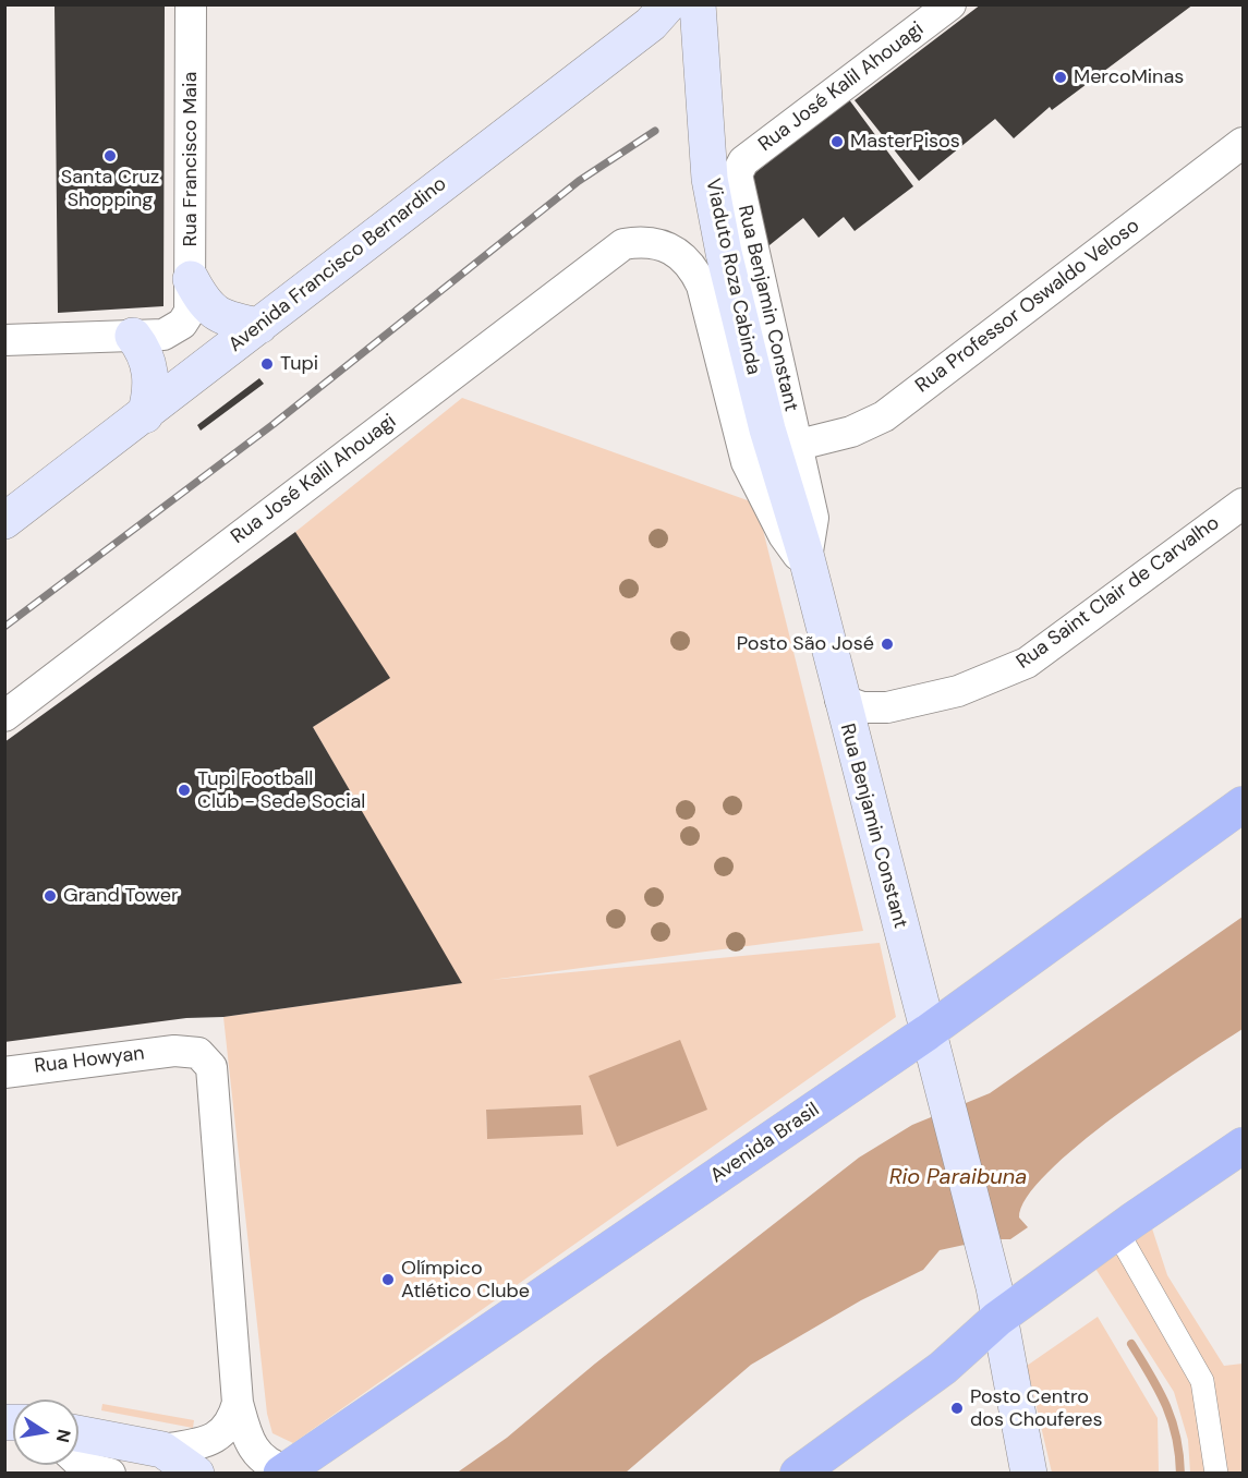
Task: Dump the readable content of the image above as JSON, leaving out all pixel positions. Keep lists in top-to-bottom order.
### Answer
{
  "streets": {
    "highway": ["Avenida Brasil"],
    "main road": ["Avenida Francisco Bernardino", "Viaduto Roza Cabinda", "Rua Benjamin Constant"],
    "street": [
      "Rua José Kalil Ahouagi",
      "Rua Francisco Maia",
      "Rua Professor Oswaldo Veloso",
      "Rua Saint Clair de Carvalho",
      "Rua Howyan"
    ]
  },
  "crossings": [
    ["Rua José Kalil Ahouagi", "Rua Benjamin Constant"],
    ["Viaduto Roza Cabinda", "Rua Benjamin Constant"],
    ["Rua Professor Oswaldo Veloso", "Rua Benjamin Constant"],
    ["Rua Benjamin Constant", "Rua Saint Clair de Carvalho"],
    ["Rua Benjamin Constant", "Avenida Brasil"]
  ],
  "water": ["Rio Paraibuna"],
  "places": [
    "MercoMinas",
    "MasterPisos",
    "Santa Cruz Shopping",
    "Tupi",
    "Posto São José",
    "Tupi Football Club - Sede Social",
    "Grand Tower",
    "Olímpico Atlético Clube",
    "Posto Centro dos Chouferes"
  ],
  "north": "right"
}
